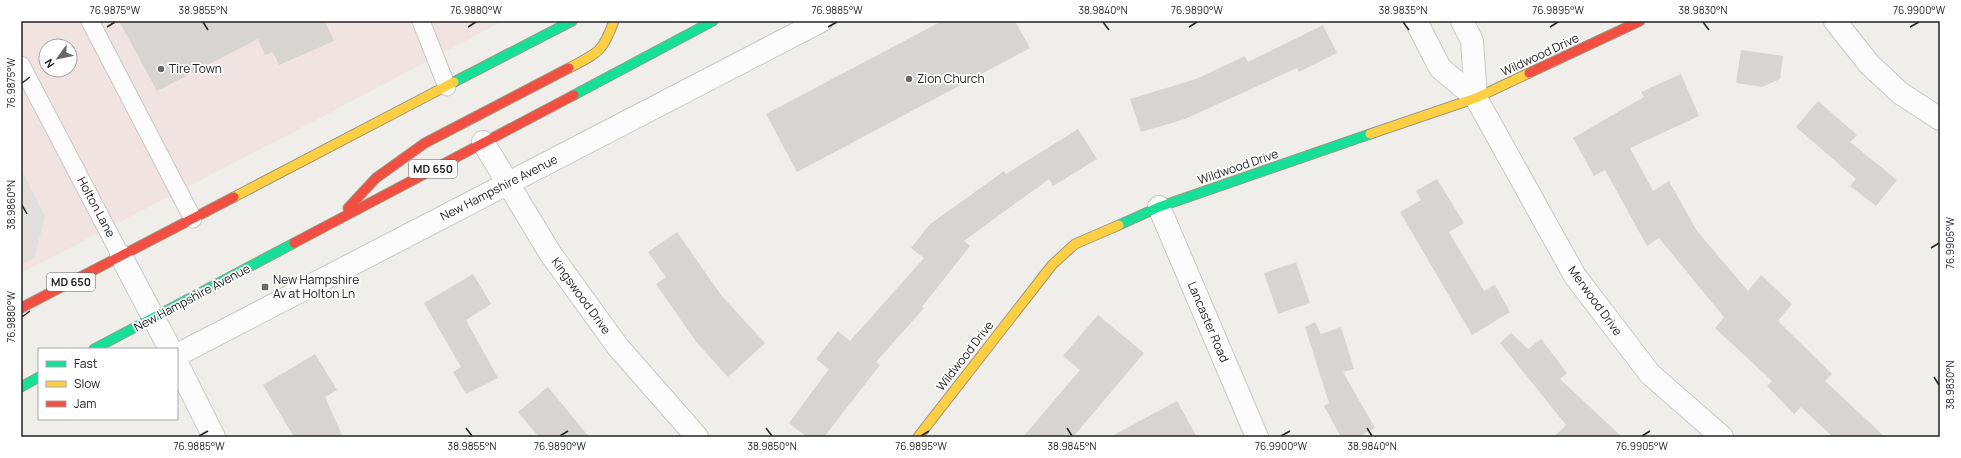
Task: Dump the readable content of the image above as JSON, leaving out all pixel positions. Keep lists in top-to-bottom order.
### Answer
{
  "streets": {
    "main road": ["Wildwood Drive", "MD 650", "New Hampshire Avenue"],
    "street": [
      "Holton Lane",
      "Kingswood Drive",
      "Merwood Drive",
      "Lancaster Road"
    ]
  },
  "crossings": [
    ["Wildwood Drive", "Merwood Drive"],
    ["Wildwood Drive", "Lancaster Road"],
    ["MD 650", "Holton Lane"],
    ["New Hampshire Avenue", "Holton Lane"],
    ["New Hampshire Avenue", "Kingswood Drive"]
  ],
  "places": {
    "other": ["Tire Town", "Zion Church"],
    "transit": ["New Hampshire Av at Holton Ln"]
  },
  "legend": ["Fast", "Slow", "Jam"],
  "north": "bottom left",
  "coordinates": [
    "76.9875°W",
    "38.9855°N",
    "76.9880°W",
    "76.9885°W",
    "38.9840°N",
    "76.9890°W",
    "38.9835°N",
    "76.9895°W",
    "38.9830°N",
    "76.9900°W",
    "38.9860°N",
    "76.9905°W",
    "38.9850°N",
    "38.9845°N"
  ]
}
